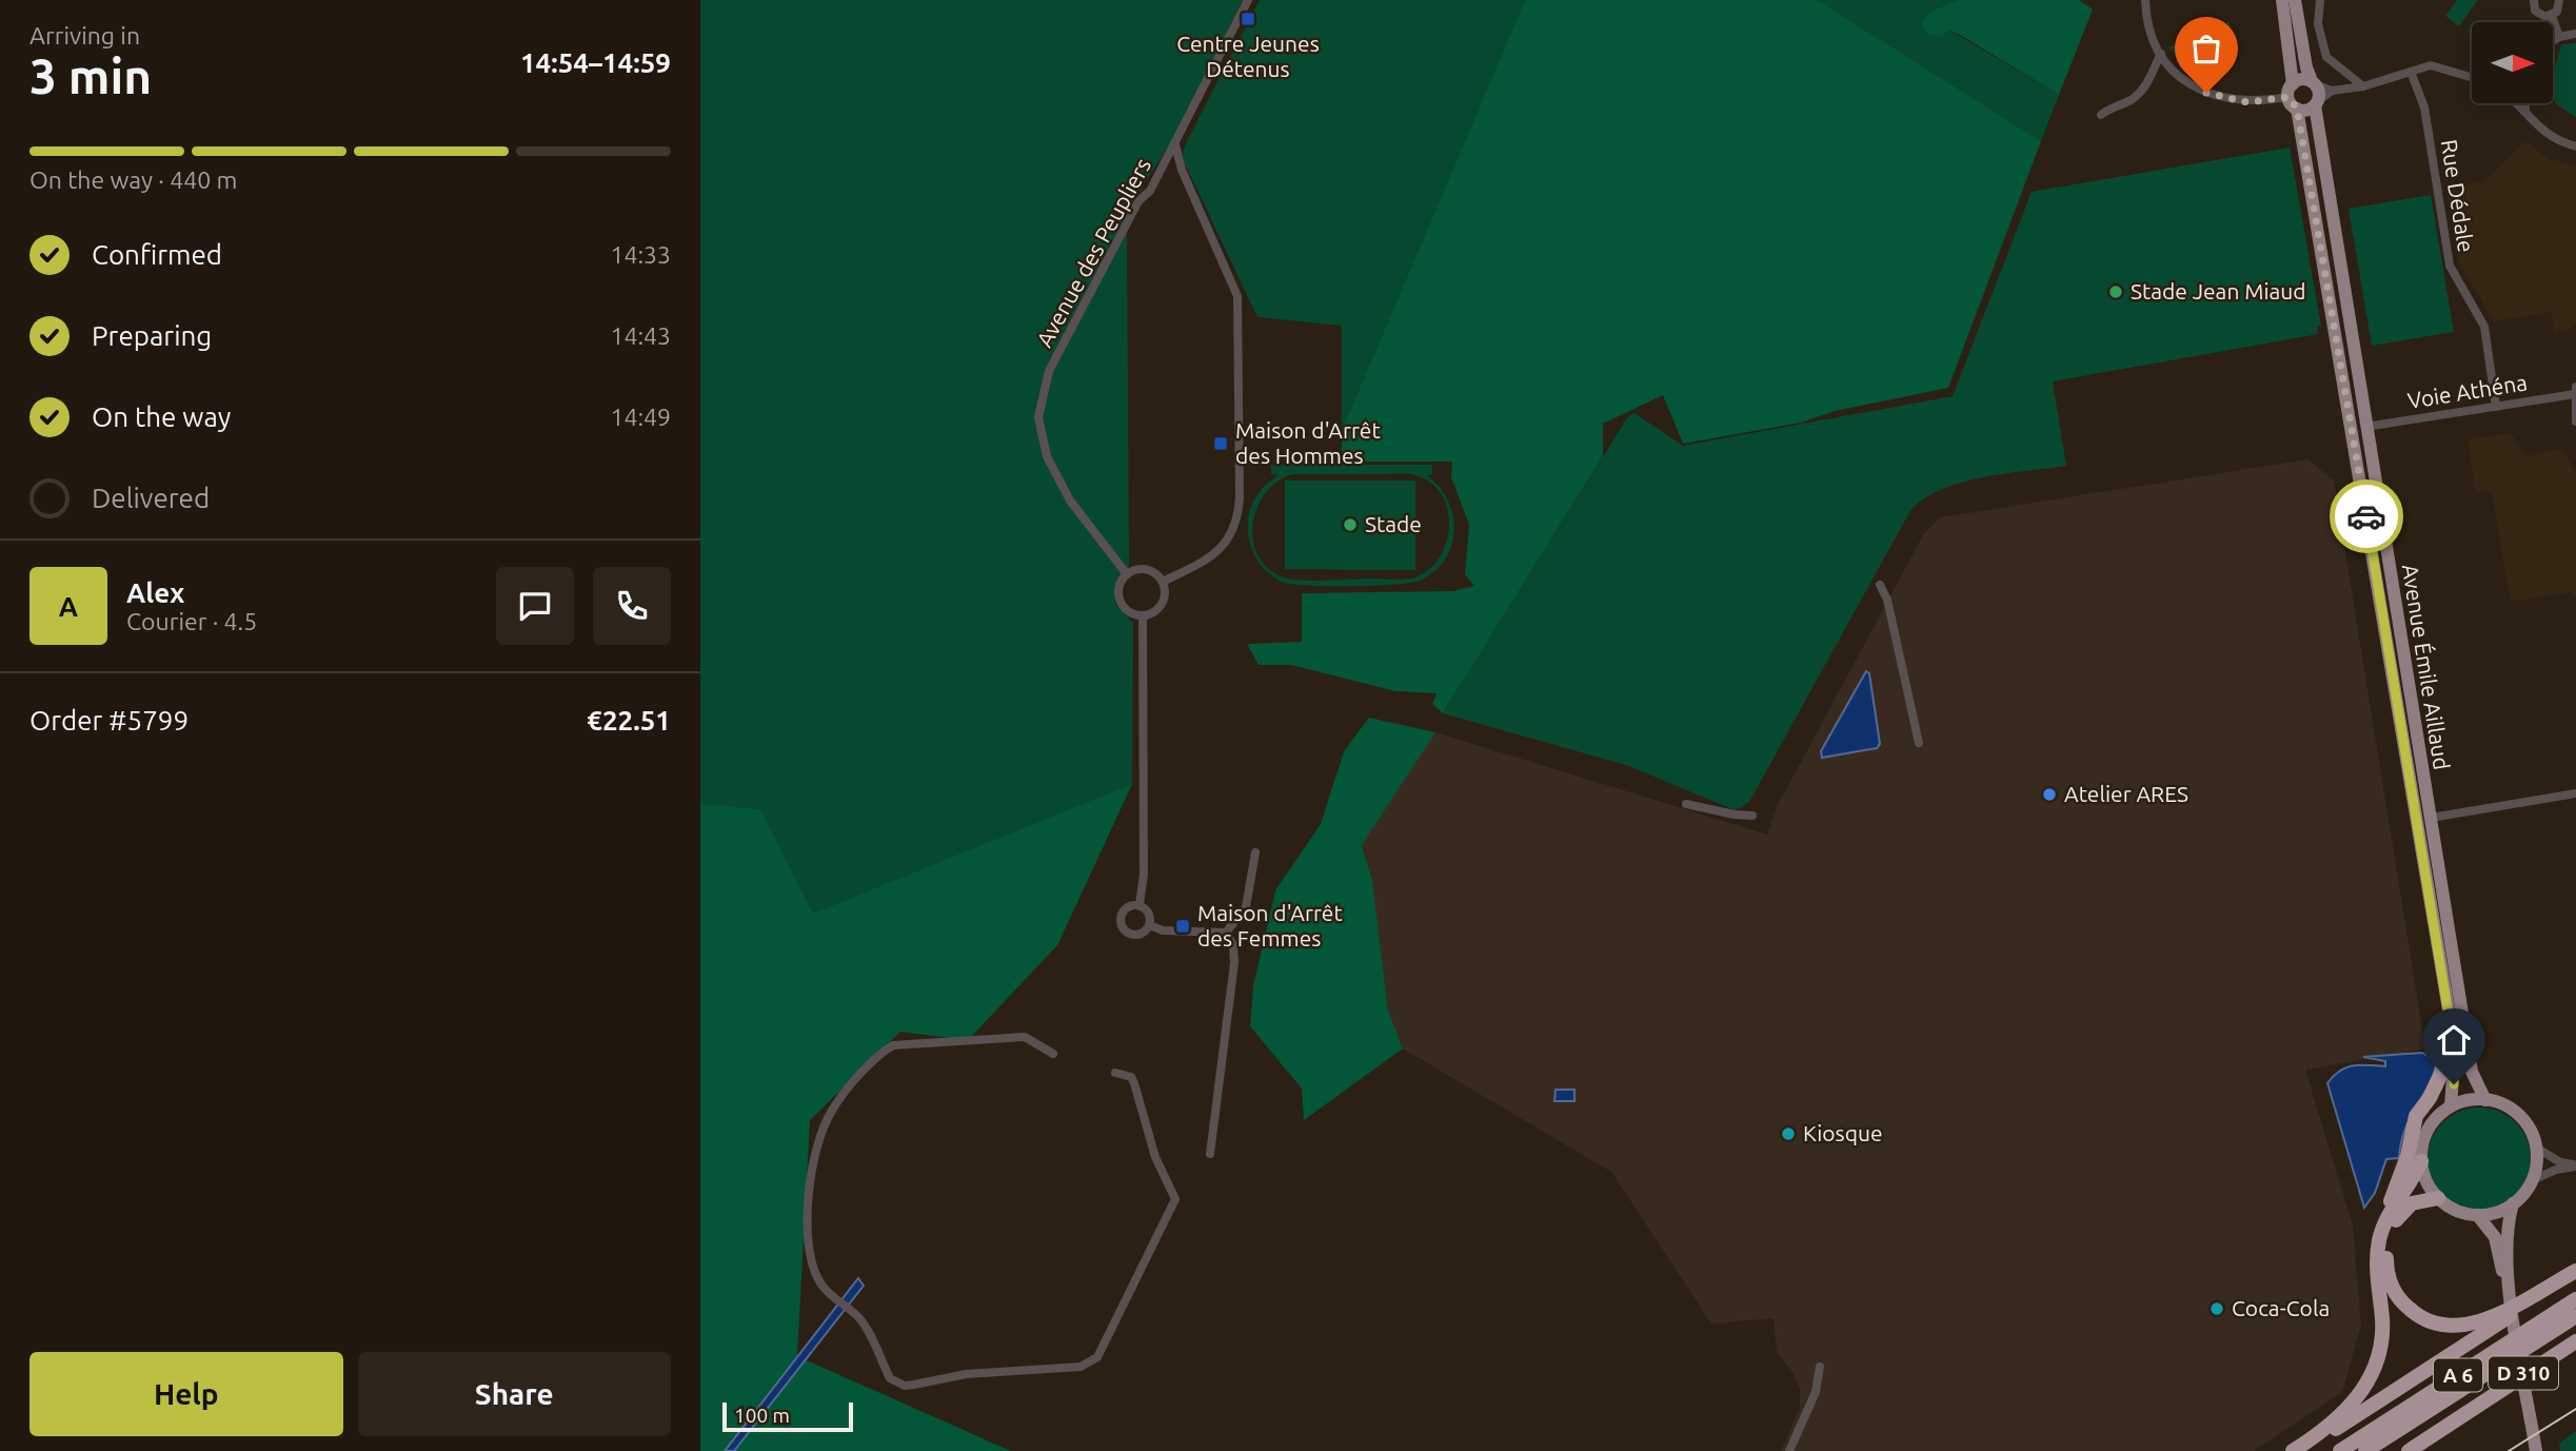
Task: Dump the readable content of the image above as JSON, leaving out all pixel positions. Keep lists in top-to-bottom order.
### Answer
{
  "streets": {
    "highway": ["A 6"],
    "main road": ["Avenue Émile Aillaud", "D 310"],
    "street": ["Rue Dédale", "Avenue des Peupliers", "Voie Athéna"]
  },
  "crossings": [
    ["Rue Dédale", "Voie Athéna"],
    ["Voie Athéna", "Avenue Émile Aillaud"],
    ["Avenue Émile Aillaud", "D 310"]
  ],
  "places": {
    "transit": ["Centre Jeunes Détenus", "Maison d'Arrêt des Hommes", "Maison d'Arrêt des Femmes"],
    "other": [
      "Stade Jean Miaud",
      "Stade",
      "Atelier ARES",
      "Kiosque",
      "Coca-Cola"
    ]
  },
  "scale_bar": "100 m",
  "north": "right",
  "page": {
    "heading": ["3 min", "Arriving in", "14:54–14:59"],
    "panel": [
      "Alex",
      "Courier · 4.5",
      "Order #5799",
      "€22.51"
    ],
    "bar": "On the way · 440 m",
    "list": [
      ["Confirmed", "14:33"],
      ["Preparing", "14:43"],
      ["On the way", "14:49"],
      "Delivered"
    ],
    "round": "A",
    "buttons": ["Help", "Share"],
    "scale": "100 m"
  }
}
